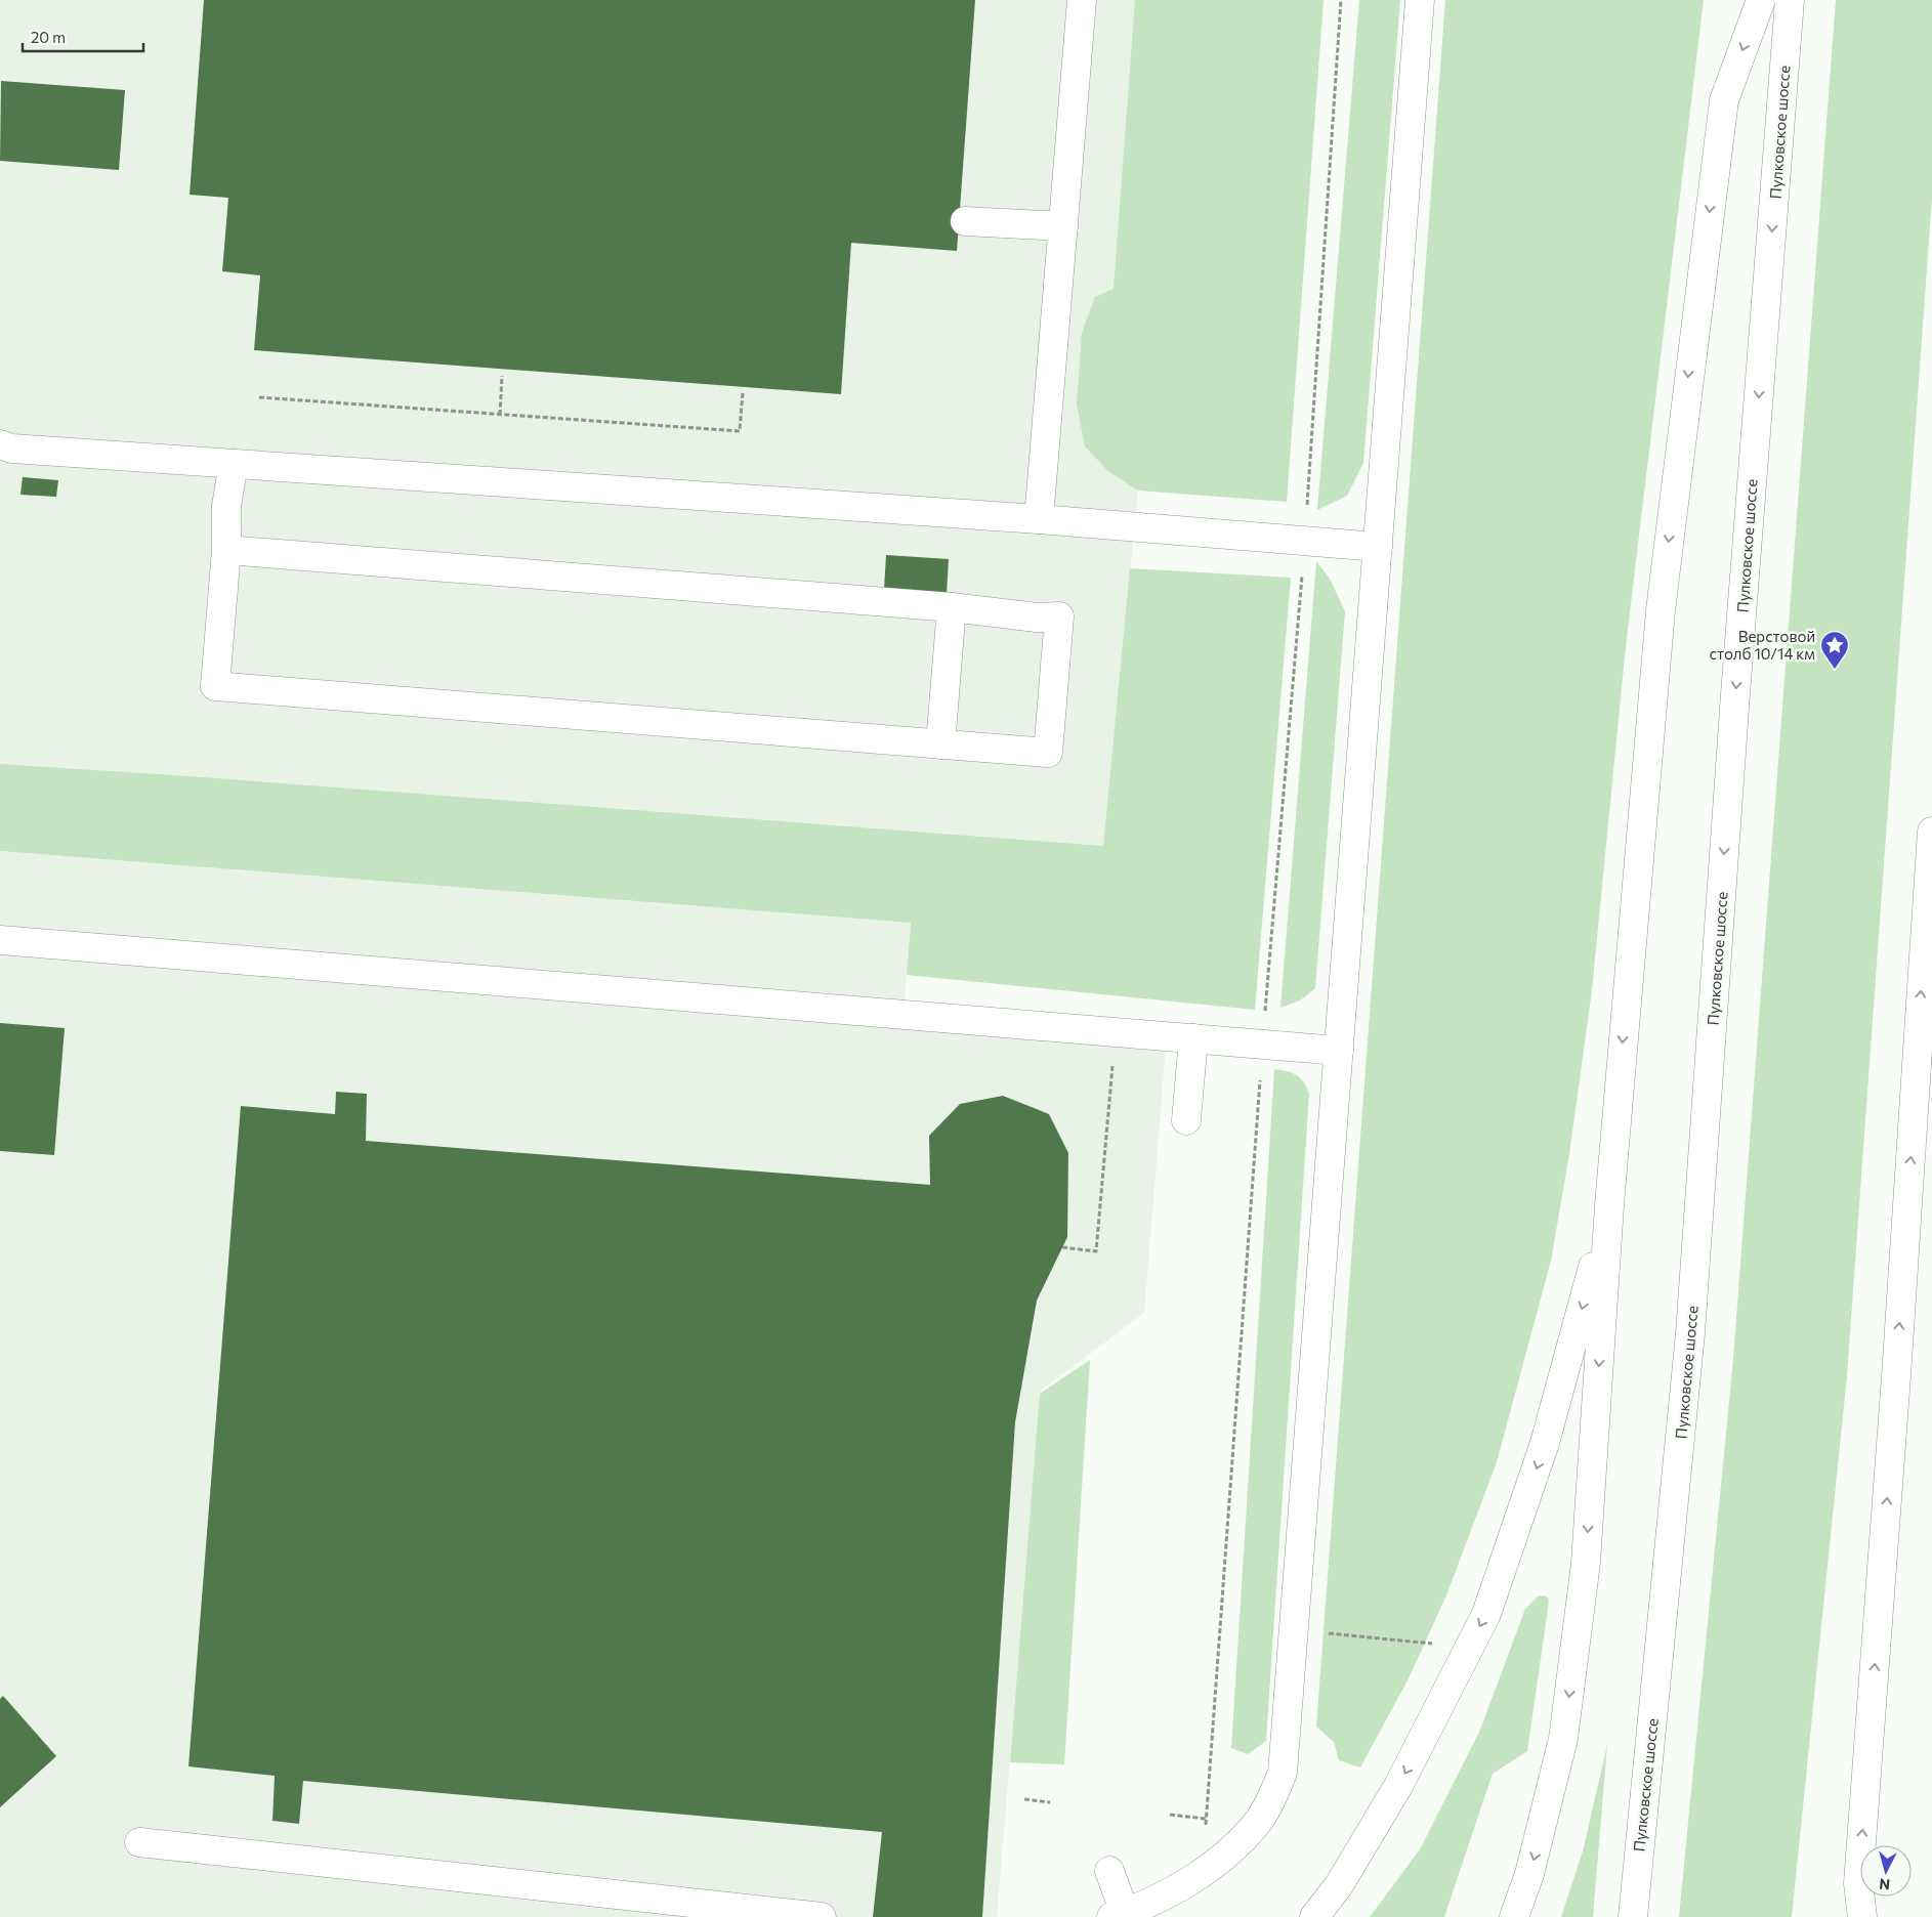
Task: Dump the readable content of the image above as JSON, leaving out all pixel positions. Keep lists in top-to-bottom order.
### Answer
{
  "streets": {
    "main road": ["Пулковское шоссе"]
  },
  "places": {
    "place": ["Верстовой столб 10/14 км"]
  },
  "scale_bar": "20 m",
  "north": "bottom"
}
